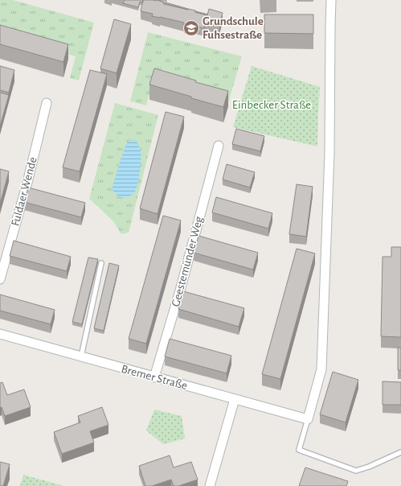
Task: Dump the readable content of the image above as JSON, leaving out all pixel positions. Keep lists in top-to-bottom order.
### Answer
{
  "streets": {
    "street": ["Fuldaer Wende", "Geestemünder Weg", "Bremer Straße"]
  },
  "crossings": [
    ["Geestemünder Weg", "Bremer Straße"]
  ],
  "parks": ["Einbecker Straße"],
  "places": {
    "school or university": ["Grundschule Fuhsestraße"]
  }
}
